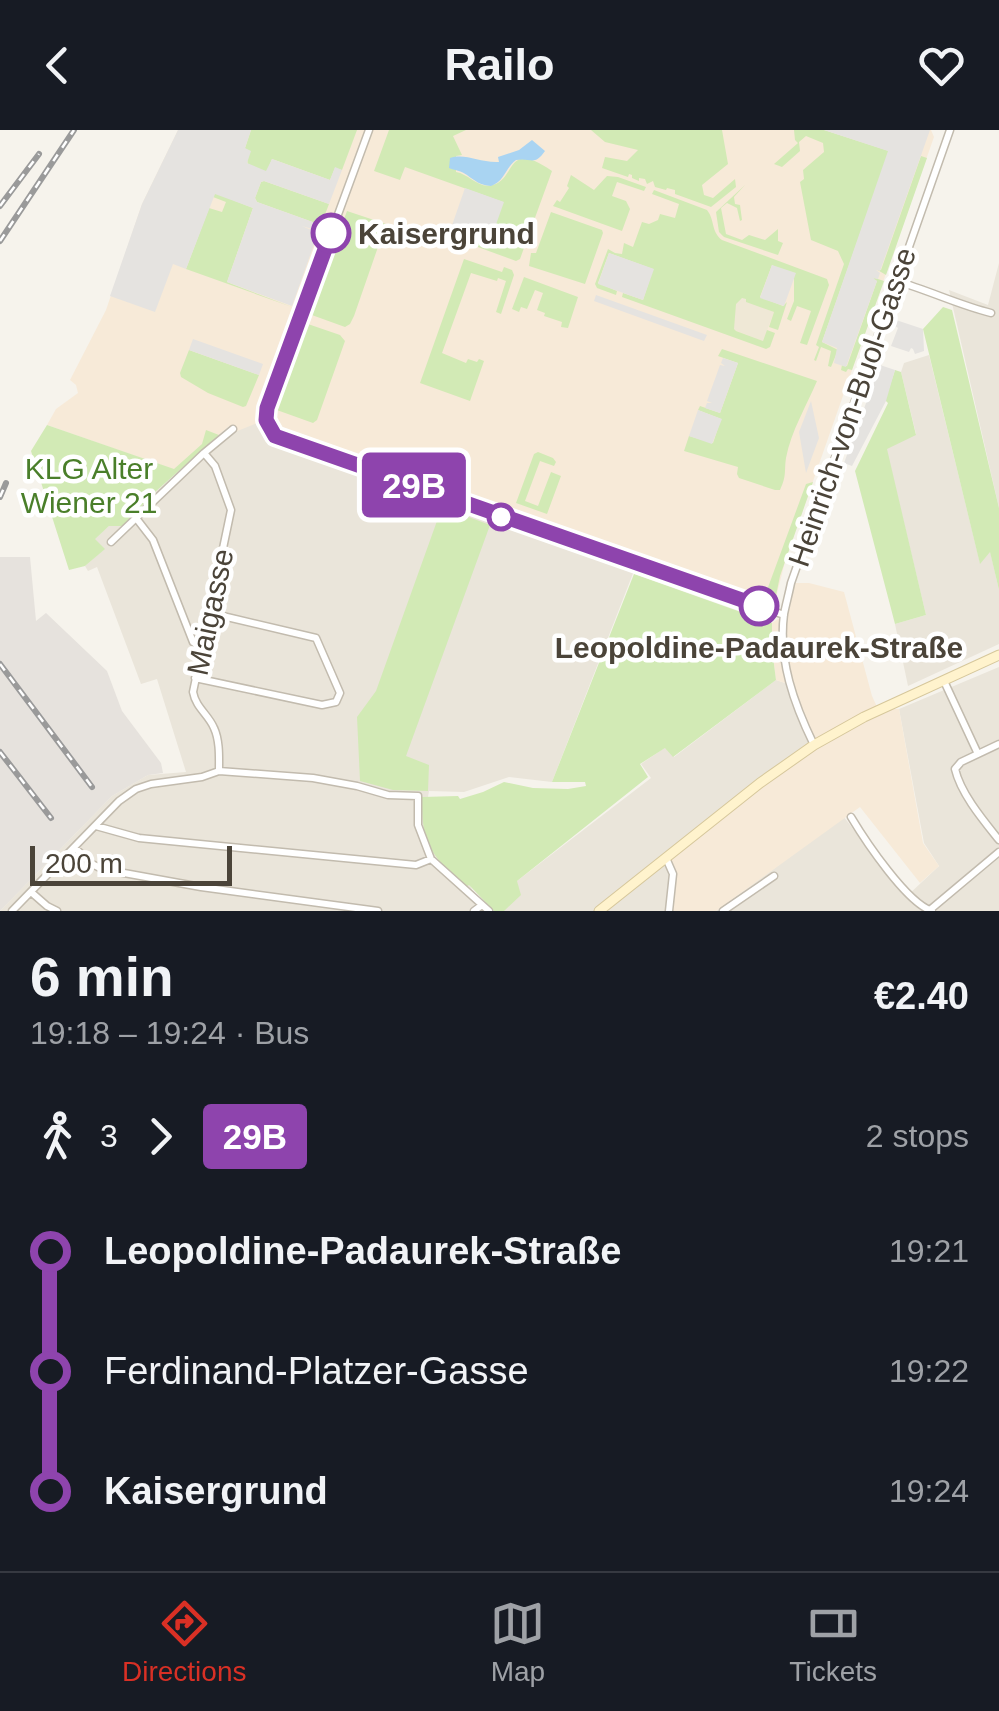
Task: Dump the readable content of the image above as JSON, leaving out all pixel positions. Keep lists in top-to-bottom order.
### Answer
{
  "streets": {
    "street": ["Heinrich-von-Buol-Gasse", "Maigasse"]
  },
  "parks": ["KLG Alter Wiener 21"],
  "places": ["Kaisergrund", "Leopoldine-Padaurek-Straße"],
  "lines": ["bus line 29B"],
  "scale_bar": "200 m",
  "page": {
    "header": "Railo",
    "on_map": "29B",
    "scale": "200 m",
    "heading": ["6 min", "19:18 – 19:24 · Bus", "€2.40"],
    "legs": ["3", "29B", "2 stops"],
    "list": [
      {
        "name": "Leopoldine-Padaurek-Straße",
        "value": "19:21"
      },
      {
        "name": "Ferdinand-Platzer-Gasse",
        "value": "19:22"
      },
      {
        "name": "Kaisergrund",
        "value": "19:24"
      }
    ],
    "tabs": ["Directions", "Map", "Tickets"]
  }
}
